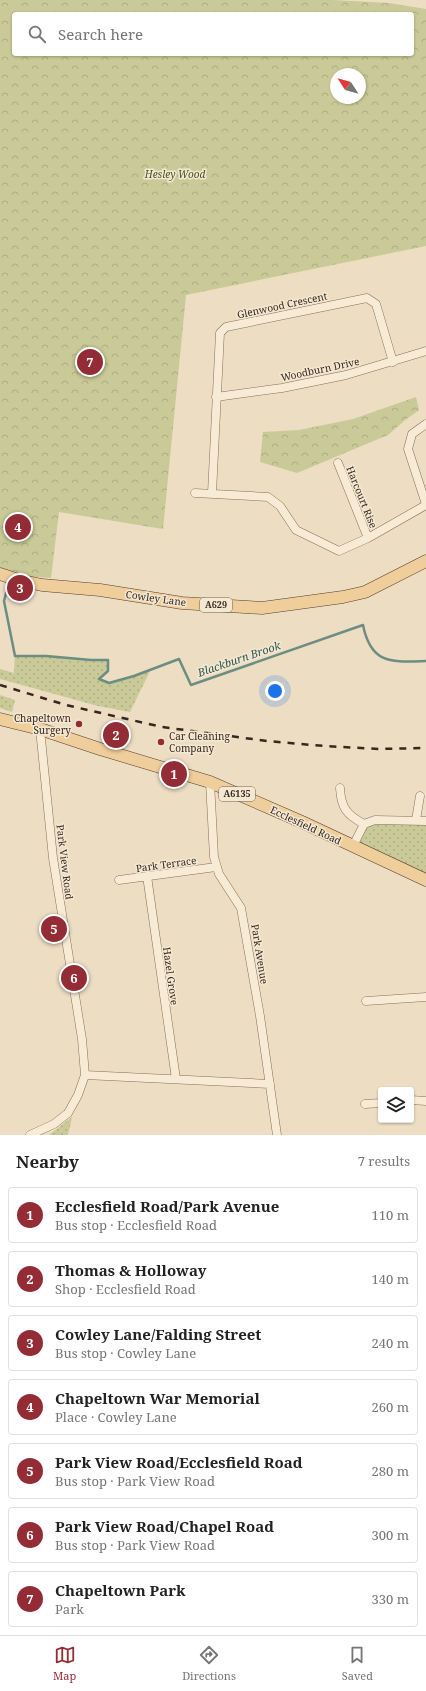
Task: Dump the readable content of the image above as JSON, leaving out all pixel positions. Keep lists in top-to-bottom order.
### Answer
{
  "streets": {
    "main road": [
      "Cowley Lane",
      "A629",
      "A6135",
      "Ecclesfield Road"
    ],
    "street": [
      "Glenwood Crescent",
      "Woodburn Drive",
      "Harcourt Rise",
      "Park View Road",
      "Park Terrace",
      "Park Avenue",
      "Hazel Grove"
    ]
  },
  "crossings": [
    ["Glenwood Crescent", "Woodburn Drive"],
    ["Ecclesfield Road", "Park View Road"],
    ["Ecclesfield Road", "Park Avenue"],
    ["Park Terrace", "Park Avenue"],
    ["Park Terrace", "Hazel Grove"]
  ],
  "water": ["Blackburn Brook"],
  "parks": ["Hesley Wood"],
  "places": ["Chapeltown Surgery", "Car Cleaning Company"],
  "north": "top left",
  "page": {
    "search": "Search here",
    "pins": [
      "7",
      "4",
      "3",
      "2",
      "1",
      "5",
      "6"
    ],
    "heading": ["Nearby", "7 results"],
    "list": [
      {
        "mark": "1",
        "name": "Ecclesfield Road/Park Avenue",
        "note": "Bus stop · Ecclesfield Road",
        "value": "110 m"
      },
      {
        "mark": "2",
        "name": "Thomas & Holloway",
        "note": "Shop · Ecclesfield Road",
        "value": "140 m"
      },
      {
        "mark": "3",
        "name": "Cowley Lane/Falding Street",
        "note": "Bus stop · Cowley Lane",
        "value": "240 m"
      },
      {
        "mark": "4",
        "name": "Chapeltown War Memorial",
        "note": "Place · Cowley Lane",
        "value": "260 m"
      },
      {
        "mark": "5",
        "name": "Park View Road/Ecclesfield Road",
        "note": "Bus stop · Park View Road",
        "value": "280 m"
      },
      {
        "mark": "6",
        "name": "Park View Road/Chapel Road",
        "note": "Bus stop · Park View Road",
        "value": "300 m"
      },
      {
        "mark": "7",
        "name": "Chapeltown Park",
        "note": "Park",
        "value": "330 m"
      }
    ],
    "nav": ["Map", "Directions", "Saved"]
  }
}
